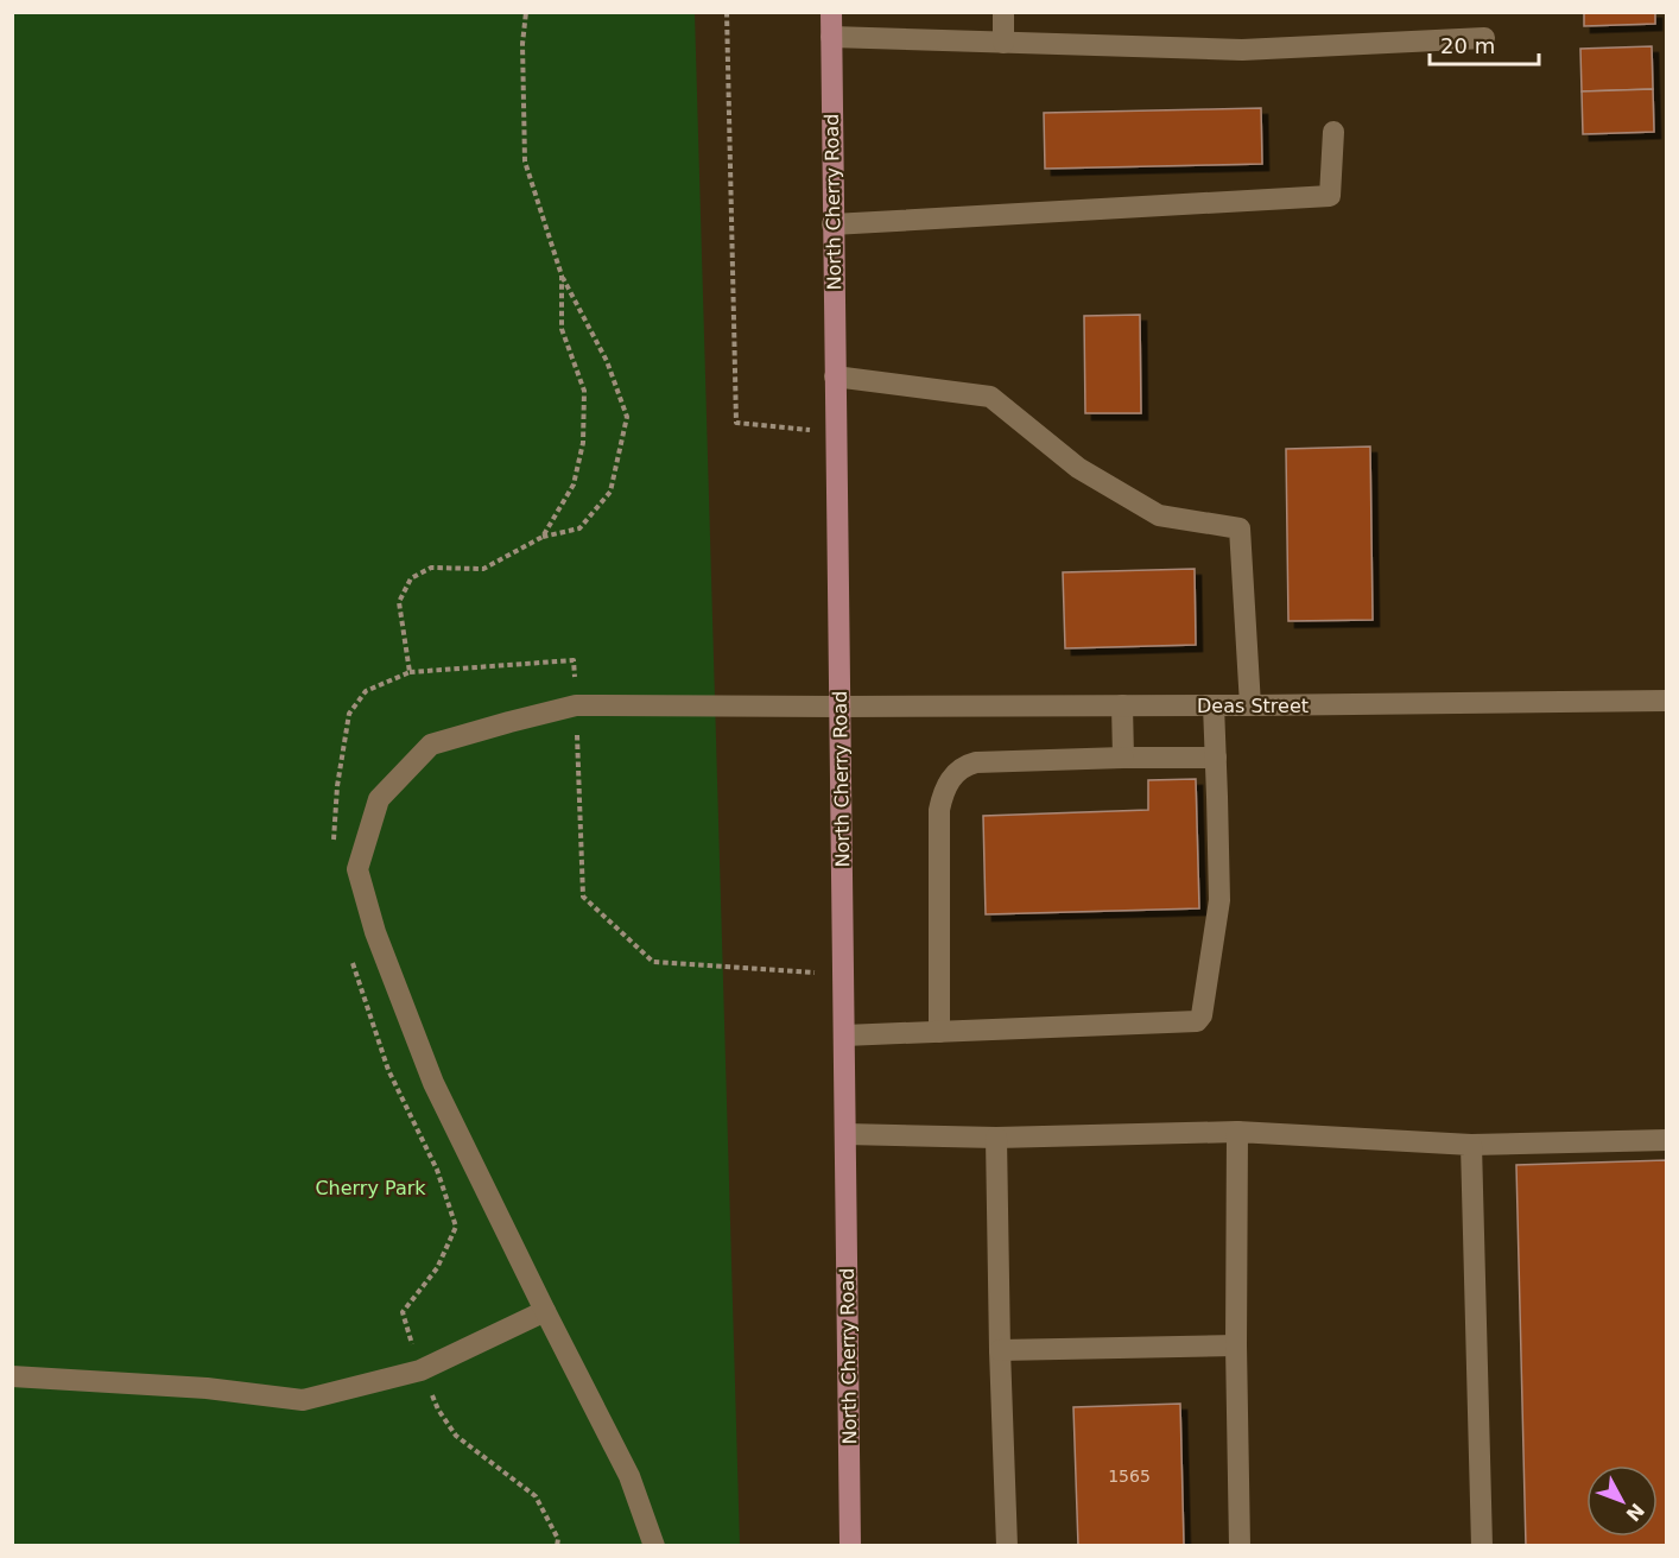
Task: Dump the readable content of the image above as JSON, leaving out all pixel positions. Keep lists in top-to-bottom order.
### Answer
{
  "streets": {
    "main road": ["North Cherry Road"],
    "street": ["Deas Street"]
  },
  "crossings": [
    ["North Cherry Road", "Deas Street"]
  ],
  "parks": ["Cherry Park"],
  "house_numbers": ["1565"],
  "scale_bar": "20 m",
  "north": "bottom right"
}
